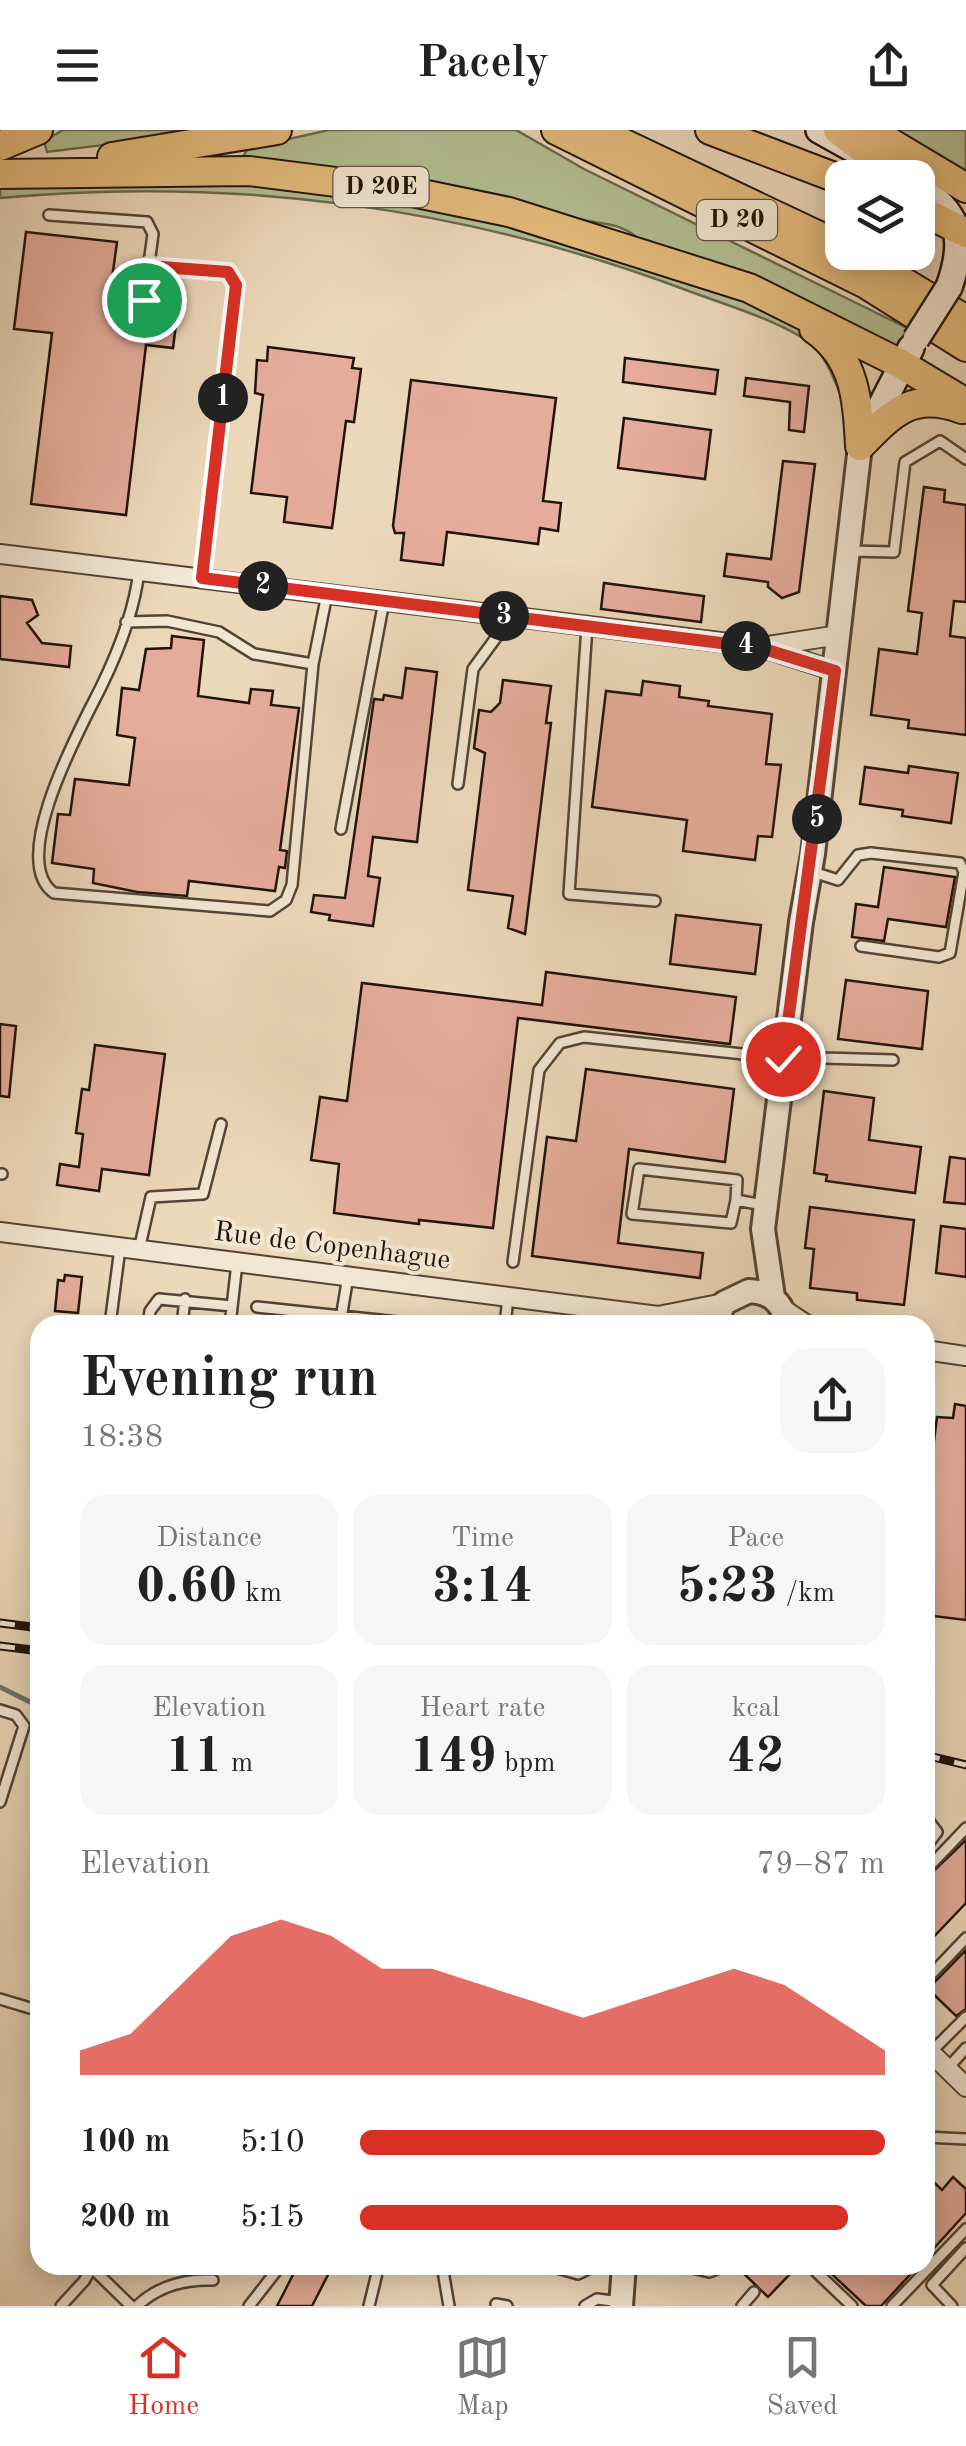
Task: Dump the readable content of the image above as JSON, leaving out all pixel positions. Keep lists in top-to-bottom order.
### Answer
{
  "streets": {
    "main road": ["D 20E", "D 20"],
    "street": ["Rue de Copenhague"]
  },
  "page": {
    "header": "Pacely",
    "pins": [
      "1",
      "2",
      "3",
      "4",
      "5"
    ],
    "heading": ["Evening run", "18:38"],
    "stats": [
      ["Distance", "0.60 km"],
      ["Time", "3:14"],
      ["Pace", "5:23 /km"],
      ["Elevation", "11 m"],
      ["Heart rate", "149 bpm"],
      ["kcal", "42"]
    ],
    "chart": ["Elevation", "79–87 m"],
    "list": [
      {
        "name": "100 m",
        "note": "5:10"
      },
      {
        "name": "200 m",
        "note": "5:15"
      }
    ],
    "tabs": ["Home", "Map", "Saved"]
  }
}
